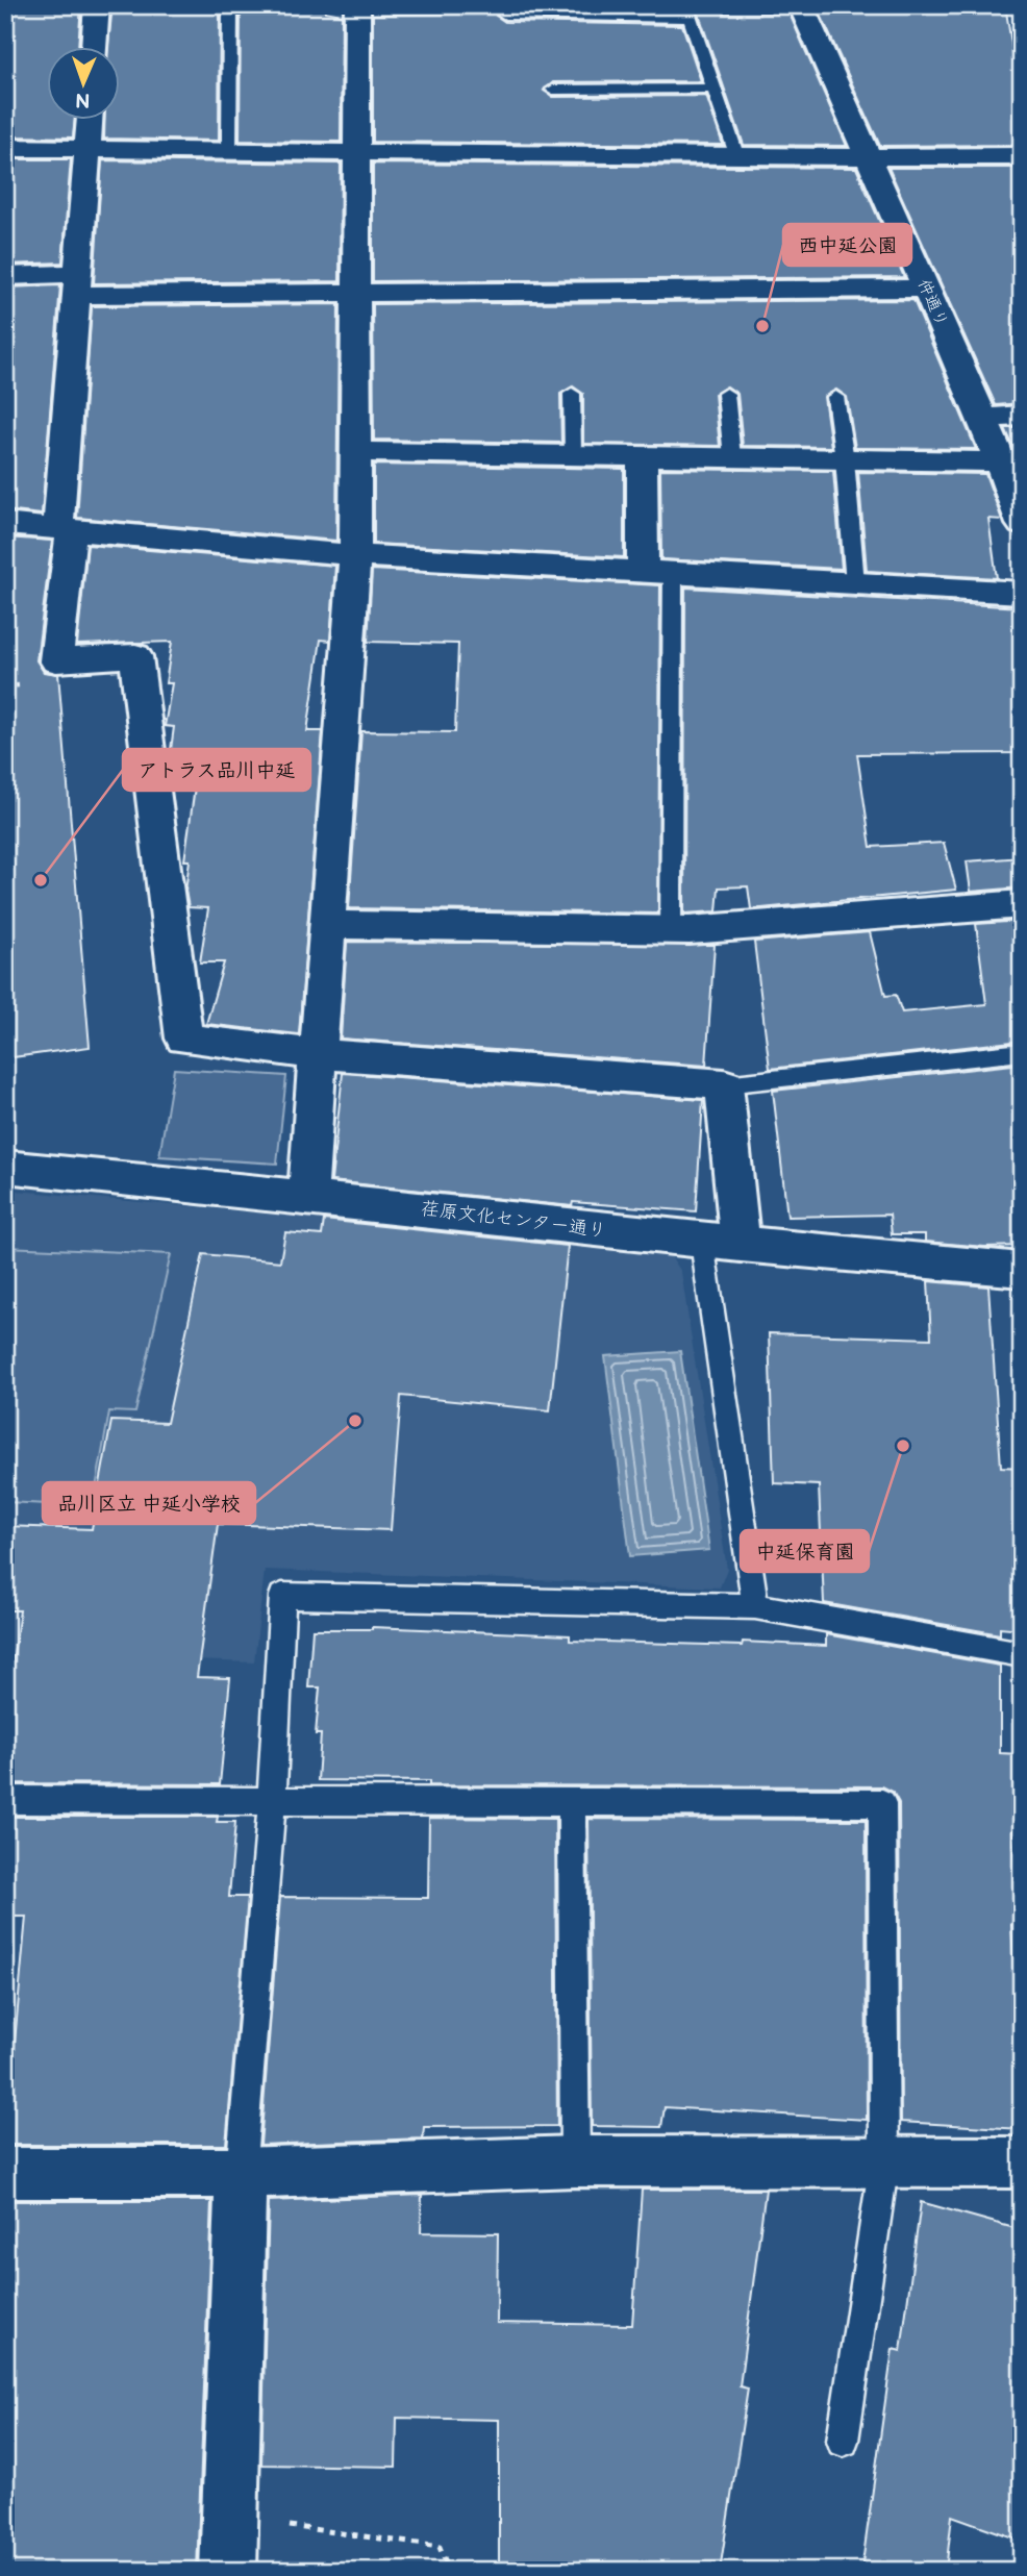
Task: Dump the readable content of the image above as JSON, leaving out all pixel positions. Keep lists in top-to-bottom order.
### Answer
{
  "streets": {
    "street": ["仲通り", "荏原文化センター通り"]
  },
  "places": [
    "西中延公園",
    "アトラス品川中延",
    "品川区立 中延小学校",
    "中延保育園"
  ],
  "north": "bottom"
}
